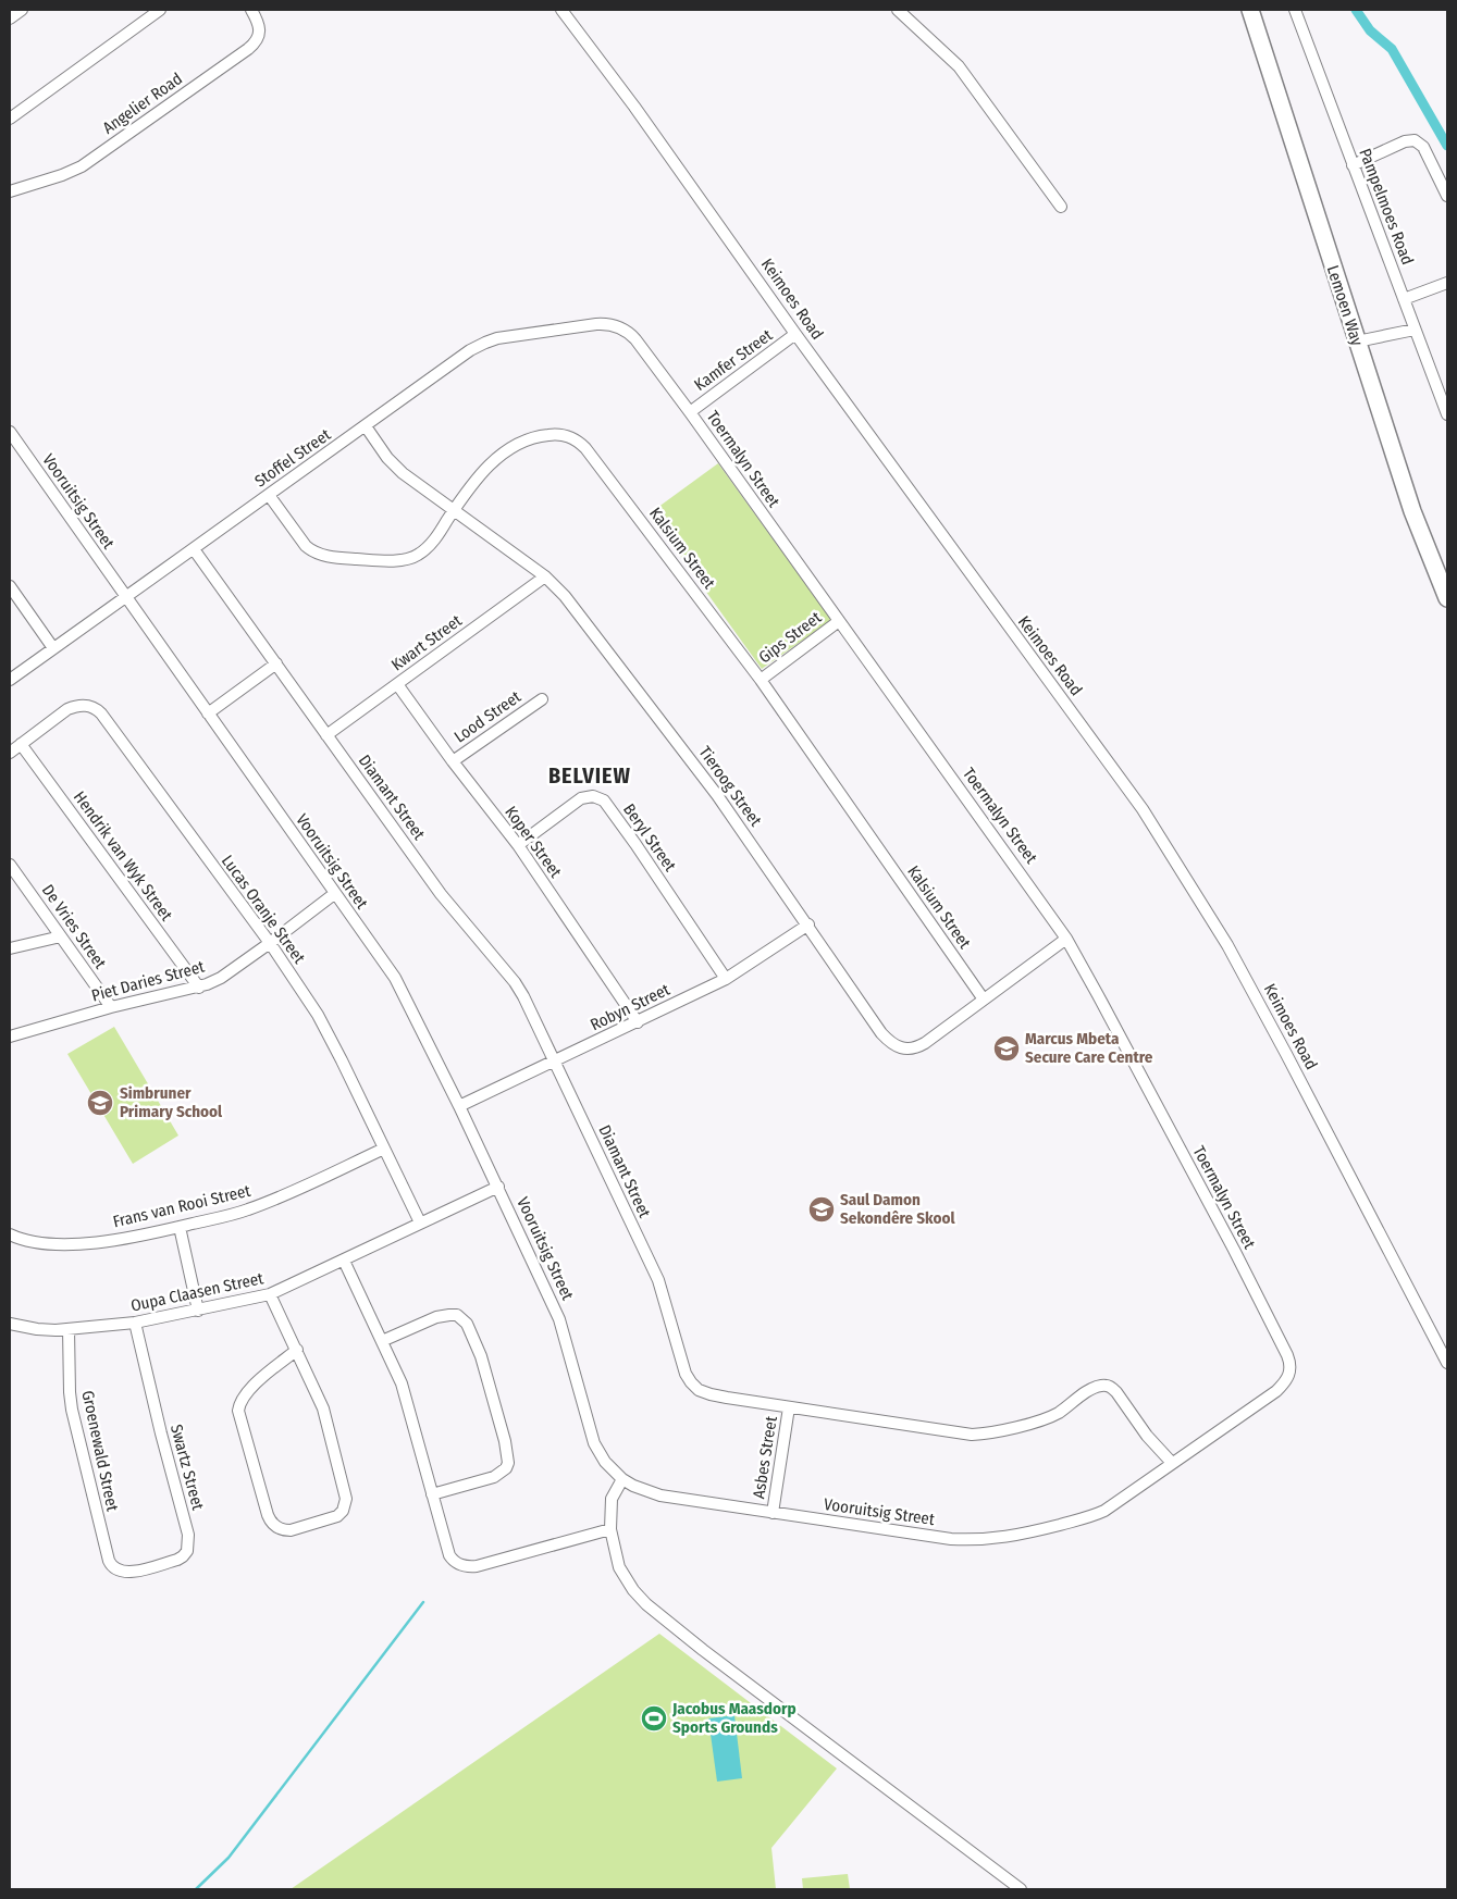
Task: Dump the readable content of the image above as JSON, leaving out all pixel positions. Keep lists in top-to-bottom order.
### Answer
{
  "streets": {
    "highway": ["Lemoen Way"],
    "street": [
      "Angelier Road",
      "Pampelmoes Road",
      "Keimoes Road",
      "Kamfer Street",
      "Stoffel Street",
      "Toermalyn Street",
      "Vooruitsig Street",
      "Kalsium Street",
      "Gips Street",
      "Kwart Street",
      "Lood Street",
      "Tieroog Street",
      "Diamant Street",
      "Beryl Street",
      "Koper Street",
      "Hendrik van Wyk Street",
      "Lucas Oranje Street",
      "De Vries Street",
      "Piet Daries Street",
      "Robyn Street",
      "Frans van Rooi Street",
      "Oupa Claasen Street",
      "Groenewald Street",
      "Asbes Street",
      "Swartz Street"
    ]
  },
  "crossings": [
    ["Keimoes Road", "Kamfer Street"],
    ["Kamfer Street", "Toermalyn Street"],
    ["Stoffel Street", "Toermalyn Street"],
    ["Stoffel Street", "Vooruitsig Street"],
    ["Stoffel Street", "Kalsium Street"],
    ["Stoffel Street", "Tieroog Street"],
    ["Stoffel Street", "Diamant Street"],
    ["Toermalyn Street", "Vooruitsig Street"],
    ["Toermalyn Street", "Gips Street"],
    ["Toermalyn Street", "Tieroog Street"],
    ["Vooruitsig Street", "Diamant Street"],
    ["Vooruitsig Street", "Piet Daries Street"],
    ["Vooruitsig Street", "Robyn Street"],
    ["Vooruitsig Street", "Oupa Claasen Street"],
    ["Vooruitsig Street", "Asbes Street"],
    ["Kalsium Street", "Gips Street"],
    ["Kalsium Street", "Tieroog Street"],
    ["Kwart Street", "Tieroog Street"],
    ["Kwart Street", "Diamant Street"],
    ["Kwart Street", "Koper Street"],
    ["Lood Street", "Koper Street"],
    ["Tieroog Street", "Robyn Street"],
    ["Diamant Street", "Robyn Street"],
    ["Diamant Street", "Asbes Street"],
    ["Beryl Street", "Koper Street"],
    ["Beryl Street", "Robyn Street"],
    ["Koper Street", "Robyn Street"],
    ["Hendrik van Wyk Street", "Lucas Oranje Street"],
    ["Hendrik van Wyk Street", "Piet Daries Street"],
    ["Lucas Oranje Street", "Piet Daries Street"],
    ["Lucas Oranje Street", "Frans van Rooi Street"],
    ["Lucas Oranje Street", "Oupa Claasen Street"],
    ["De Vries Street", "Piet Daries Street"],
    ["Oupa Claasen Street", "Groenewald Street"],
    ["Oupa Claasen Street", "Swartz Street"],
    ["Groenewald Street", "Swartz Street"]
  ],
  "districts": ["BELVIEW"],
  "places": {
    "school or university": ["Marcus Mbeta Secure Care Centre", "Simbruner Primary School", "Saul Damon Sekondêre Skool"],
    "sports": ["Jacobus Maasdorp Sports Grounds"]
  }
}
